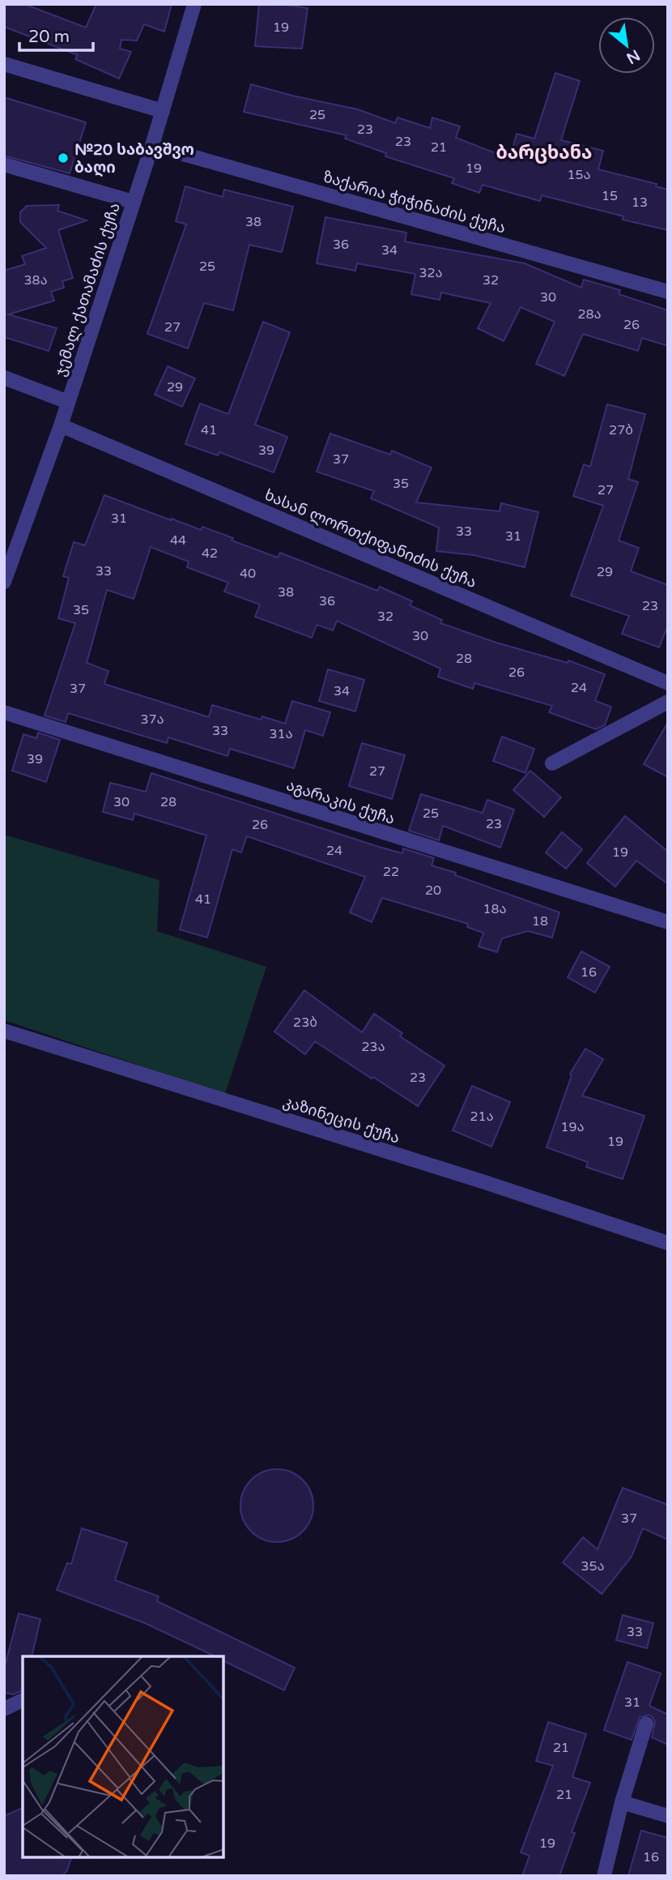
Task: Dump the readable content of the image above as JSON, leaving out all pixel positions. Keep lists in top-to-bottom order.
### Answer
{
  "streets": {
    "street": [
      "ზაქარია ჭიჭინაძის ქუჩა",
      "ჯემალ ქათამაძის ქუჩა",
      "ხასან ლორთქიფანიძის ქუჩა",
      "აგარაკის ქუჩა",
      "კაზინეცის ქუჩა"
    ]
  },
  "crossings": [
    ["ზაქარია ჭიჭინაძის ქუჩა", "ჯემალ ქათამაძის ქუჩა"],
    ["ჯემალ ქათამაძის ქუჩა", "ხასან ლორთქიფანიძის ქუჩა"]
  ],
  "districts": ["ბარცხანა"],
  "places": ["№20 საბავშვო ბაღი"],
  "house_numbers": [
    "19",
    "25",
    "23",
    "23",
    "21",
    "19",
    "15ა",
    "15",
    "13",
    "38",
    "36",
    "34",
    "25",
    "32ა",
    "38ა",
    "32",
    "30",
    "28ა",
    "26",
    "27",
    "29",
    "41",
    "27ბ",
    "39",
    "37",
    "35",
    "27",
    "31",
    "33",
    "31",
    "44",
    "42",
    "33",
    "29",
    "40",
    "38",
    "36",
    "23",
    "35",
    "32",
    "30",
    "28",
    "26",
    "24",
    "37",
    "34",
    "37ა",
    "33",
    "31ა",
    "39",
    "27",
    "30",
    "28",
    "25",
    "23",
    "26",
    "24",
    "19",
    "22",
    "20",
    "41",
    "18ა",
    "18",
    "16",
    "23ბ",
    "23ა",
    "23",
    "21ა",
    "19ა",
    "19",
    "37",
    "35ა",
    "33",
    "31",
    "21",
    "21",
    "19",
    "16"
  ],
  "scale_bar": "20 m",
  "north": "bottom right"
}
